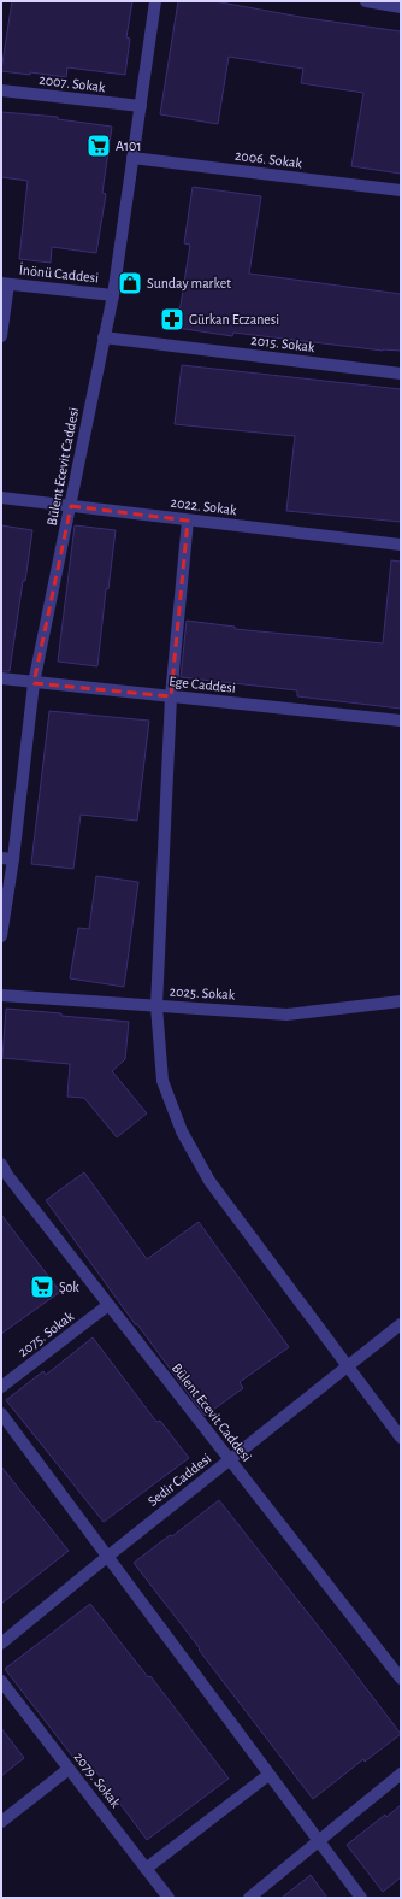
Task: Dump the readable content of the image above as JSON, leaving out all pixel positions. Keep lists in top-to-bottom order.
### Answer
{
  "streets": {
    "street": [
      "2007. Sokak",
      "2006. Sokak",
      "İnönü Caddesi",
      "2015. Sokak",
      "Bülent Ecevit Caddesi",
      "2022. Sokak",
      "Ege Caddesi",
      "2025. Sokak",
      "2075. Sokak",
      "Sedir Caddesi",
      "2079. Sokak"
    ]
  },
  "crossings": [
    ["2007. Sokak", "Bülent Ecevit Caddesi"],
    ["2006. Sokak", "Bülent Ecevit Caddesi"],
    ["İnönü Caddesi", "Bülent Ecevit Caddesi"],
    ["2015. Sokak", "Bülent Ecevit Caddesi"],
    ["Bülent Ecevit Caddesi", "2022. Sokak"],
    ["Bülent Ecevit Caddesi", "Ege Caddesi"],
    ["Bülent Ecevit Caddesi", "2075. Sokak"],
    ["Bülent Ecevit Caddesi", "Sedir Caddesi"]
  ],
  "places": {
    "supermarket": ["A101", "Şok"],
    "shop": ["Sunday market"],
    "pharmacy": ["Gürkan Eczanesi"]
  }
}
